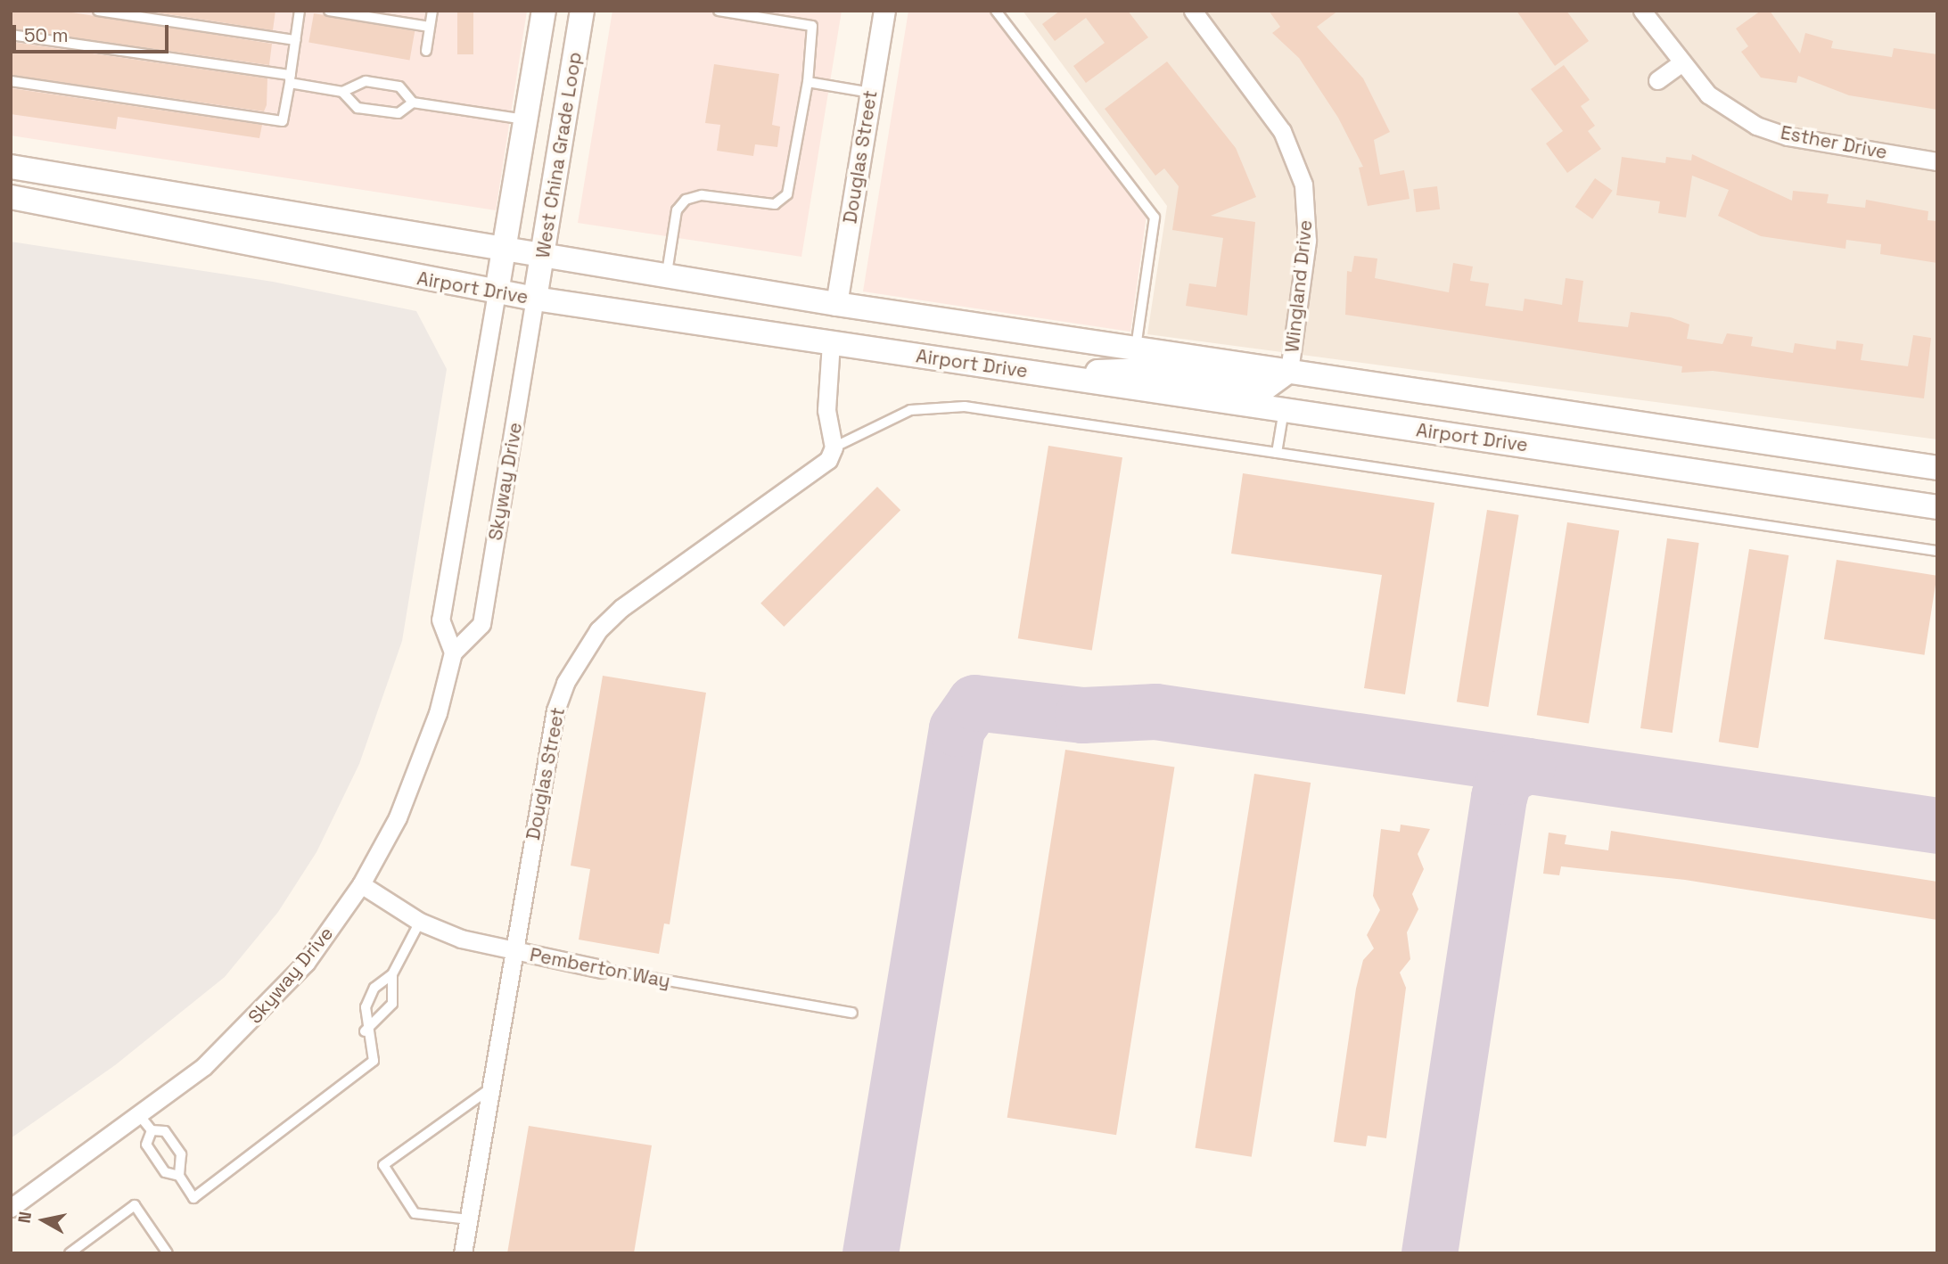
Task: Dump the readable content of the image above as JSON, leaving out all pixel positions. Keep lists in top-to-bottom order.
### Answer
{
  "streets": {
    "main road": ["West China Grade Loop", "Airport Drive"],
    "street": [
      "Esther Drive",
      "Douglas Street",
      "Wingland Drive",
      "Skyway Drive",
      "Pemberton Way"
    ]
  },
  "crossings": [
    ["West China Grade Loop", "Airport Drive"],
    ["West China Grade Loop", "Skyway Drive"],
    ["Douglas Street", "Airport Drive"],
    ["Douglas Street", "Pemberton Way"],
    ["Wingland Drive", "Airport Drive"],
    ["Airport Drive", "Skyway Drive"],
    ["Skyway Drive", "Pemberton Way"]
  ],
  "scale_bar": "50 m",
  "north": "left"
}
